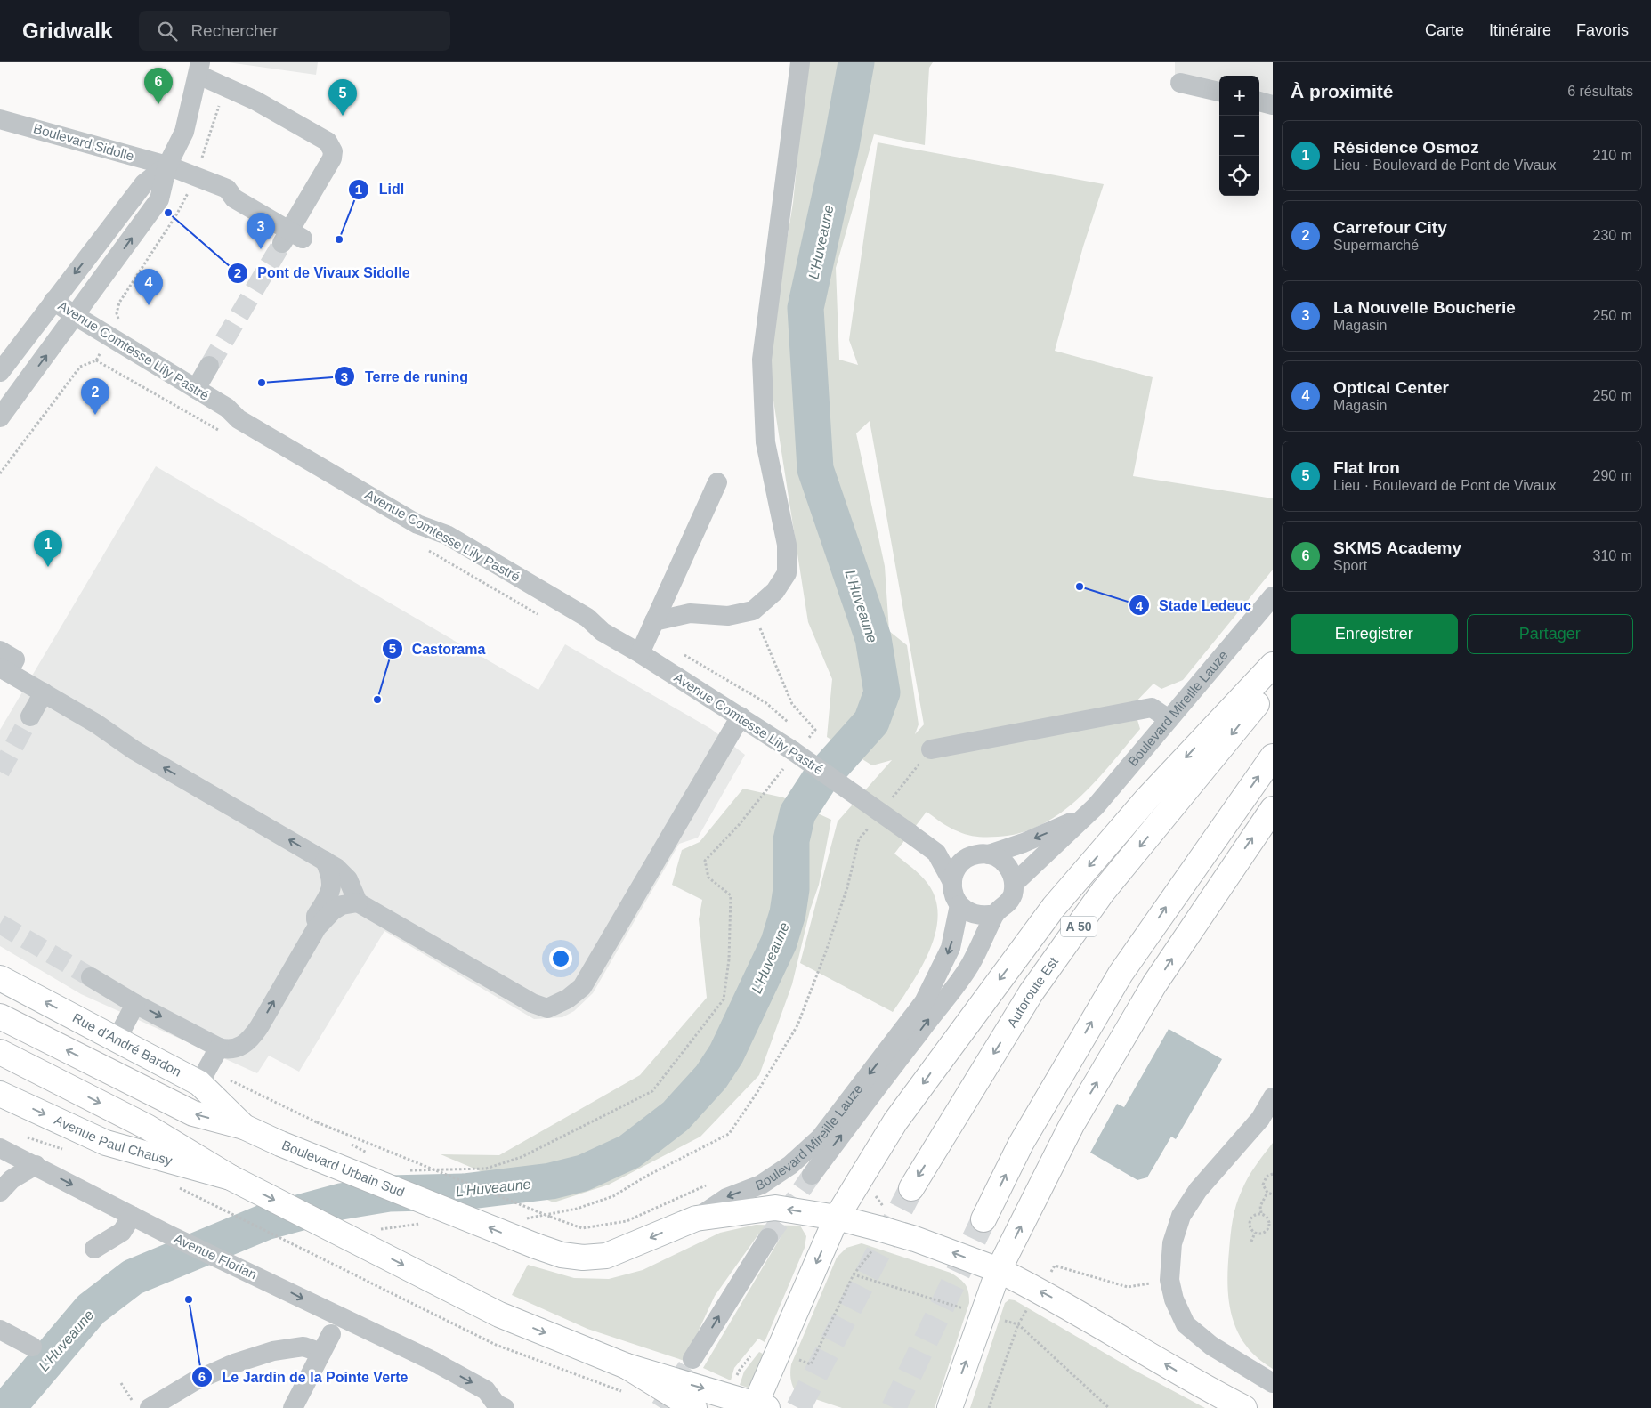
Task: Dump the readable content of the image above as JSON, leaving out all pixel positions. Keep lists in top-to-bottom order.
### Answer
{
  "streets": {
    "main road": [
      "Boulevard Mireille Lauze",
      "A 50",
      "Autoroute Est",
      "Rue d'André Bardon",
      "Avenue Paul Chausy",
      "Boulevard Urbain Sud"
    ],
    "street": ["Boulevard Sidolle", "Avenue Comtesse Lily Pastré", "Avenue Florian"]
  },
  "crossings": [
    ["Avenue Comtesse Lily Pastré", "Boulevard Mireille Lauze"],
    ["Boulevard Mireille Lauze", "Boulevard Urbain Sud"],
    ["Rue d'André Bardon", "Boulevard Urbain Sud"]
  ],
  "one_way": ["Avenue Florian"],
  "water": ["L'Huveaune"],
  "places": [
    "Pont de Vivaux Sidolle",
    "Lidl",
    "Terre de runing",
    "Stade Ledeuc",
    "Castorama",
    "Le Jardin de la Pointe Verte"
  ],
  "page": {
    "header": "Gridwalk",
    "search": "Rechercher",
    "nav": ["Carte", "Itinéraire", "Favoris"],
    "heading": ["À proximité", "6 résultats"],
    "pins": [
      "6",
      "5",
      "3",
      "4",
      "2",
      "1"
    ],
    "map_buttons": ["+", "−"],
    "list": [
      {
        "mark": "1",
        "name": "Résidence Osmoz",
        "note": "Lieu · Boulevard de Pont de Vivaux",
        "value": "210 m"
      },
      {
        "mark": "2",
        "name": "Carrefour City",
        "note": "Supermarché",
        "value": "230 m"
      },
      {
        "mark": "3",
        "name": "La Nouvelle Boucherie",
        "note": "Magasin",
        "value": "250 m"
      },
      {
        "mark": "4",
        "name": "Optical Center",
        "note": "Magasin",
        "value": "250 m"
      },
      {
        "mark": "5",
        "name": "Flat Iron",
        "note": "Lieu · Boulevard de Pont de Vivaux",
        "value": "290 m"
      },
      {
        "mark": "6",
        "name": "SKMS Academy",
        "note": "Sport",
        "value": "310 m"
      }
    ],
    "buttons": ["Enregistrer", "Partager"]
  }
}
